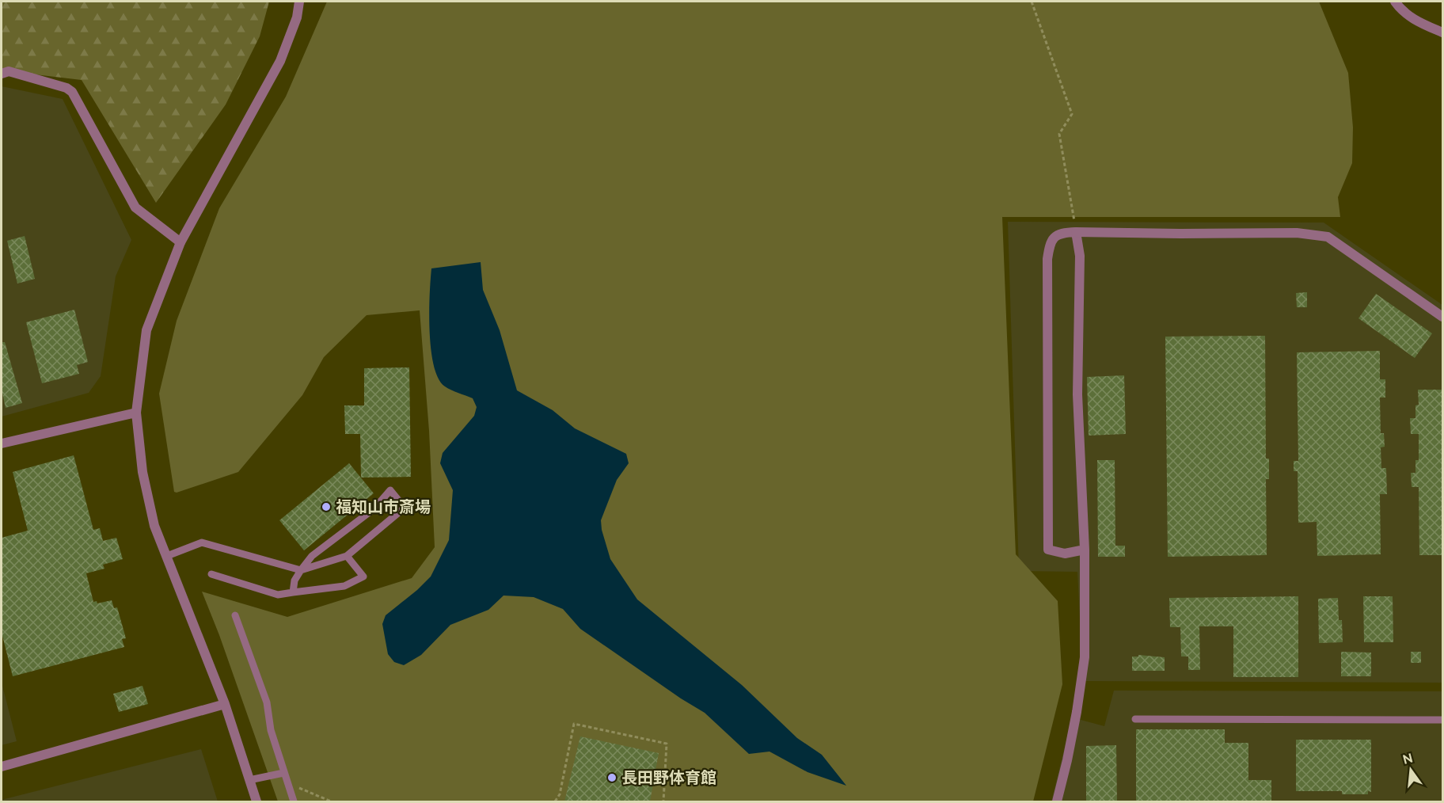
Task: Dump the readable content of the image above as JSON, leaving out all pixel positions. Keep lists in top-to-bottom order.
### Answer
{
  "places": ["福知山市斎場", "長田野体育館"],
  "north": "top"
}
